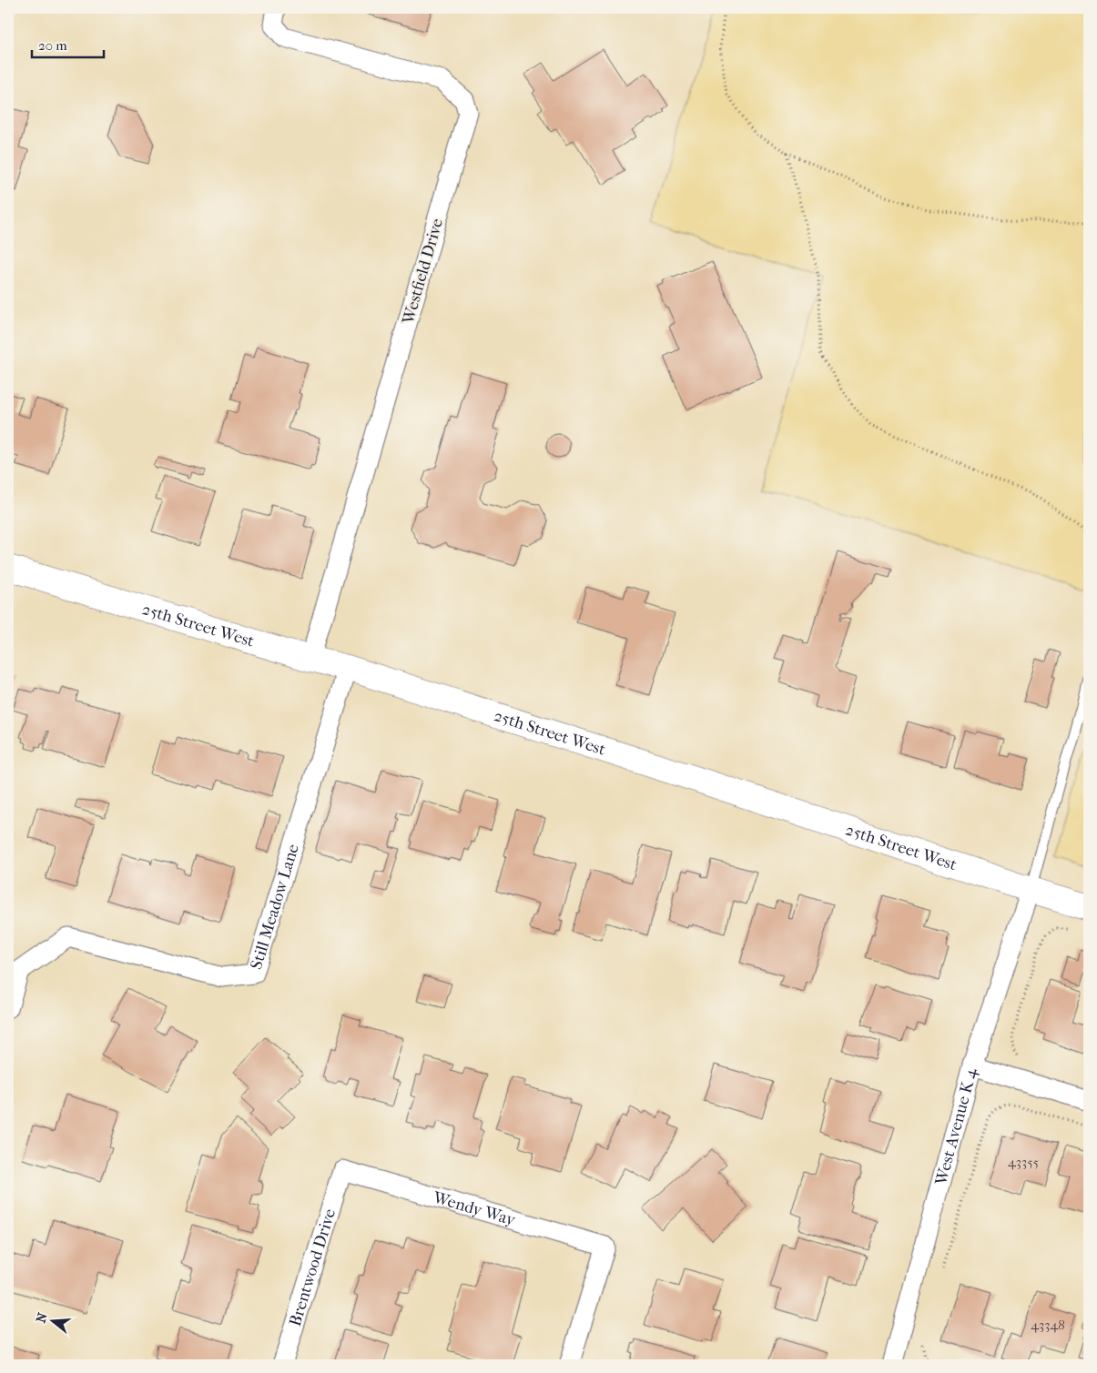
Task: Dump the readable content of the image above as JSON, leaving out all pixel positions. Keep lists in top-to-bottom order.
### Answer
{
  "streets": {
    "street": [
      "Westfield Drive",
      "25th Street West",
      "Still Meadow Lane",
      "West Avenue K 4",
      "Wendy Way",
      "Brentwood Drive"
    ]
  },
  "crossings": [
    ["Westfield Drive", "25th Street West"],
    ["25th Street West", "Still Meadow Lane"],
    ["25th Street West", "West Avenue K 4"],
    ["Wendy Way", "Brentwood Drive"]
  ],
  "house_numbers": ["43355", "43348"],
  "scale_bar": "20 m",
  "north": "left"
}
